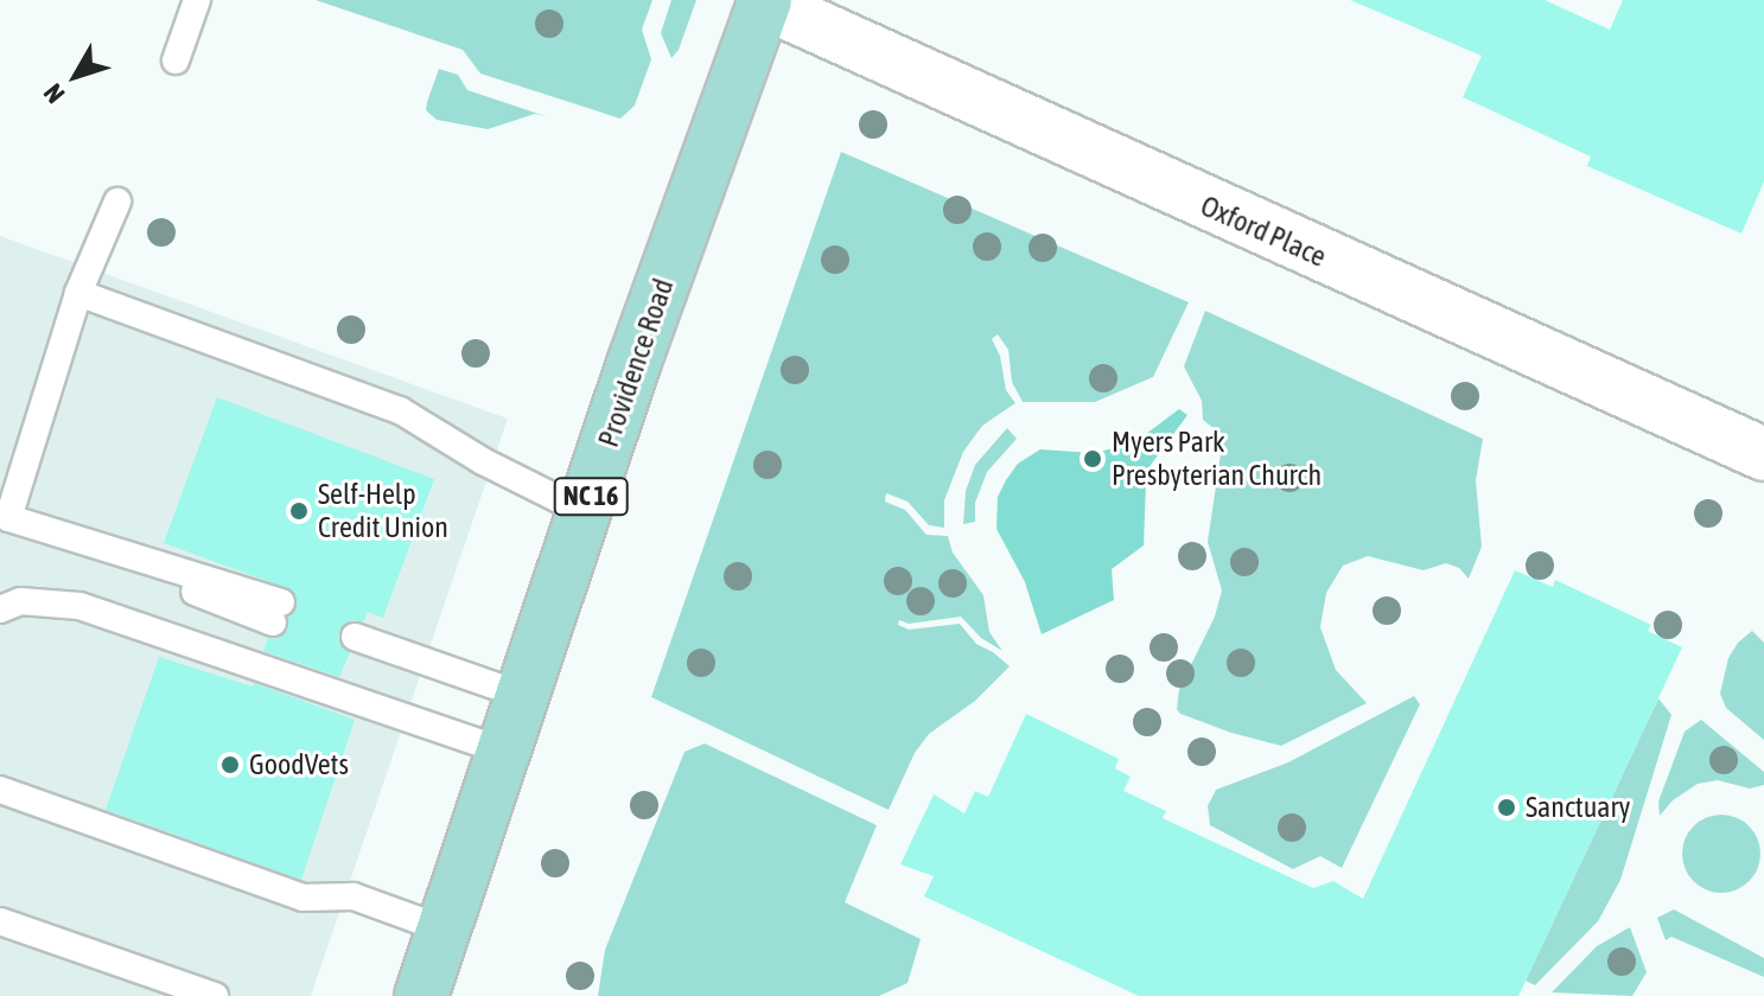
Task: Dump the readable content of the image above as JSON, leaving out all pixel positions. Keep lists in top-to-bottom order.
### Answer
{
  "streets": {
    "main road": ["Providence Road", "NC 16"],
    "street": ["Oxford Place"]
  },
  "crossings": [
    ["Oxford Place", "Providence Road"]
  ],
  "places": [
    "Myers Park Presbyterian Church",
    "Self-Help Credit Union",
    "GoodVets",
    "Sanctuary"
  ],
  "north": "bottom left"
}
